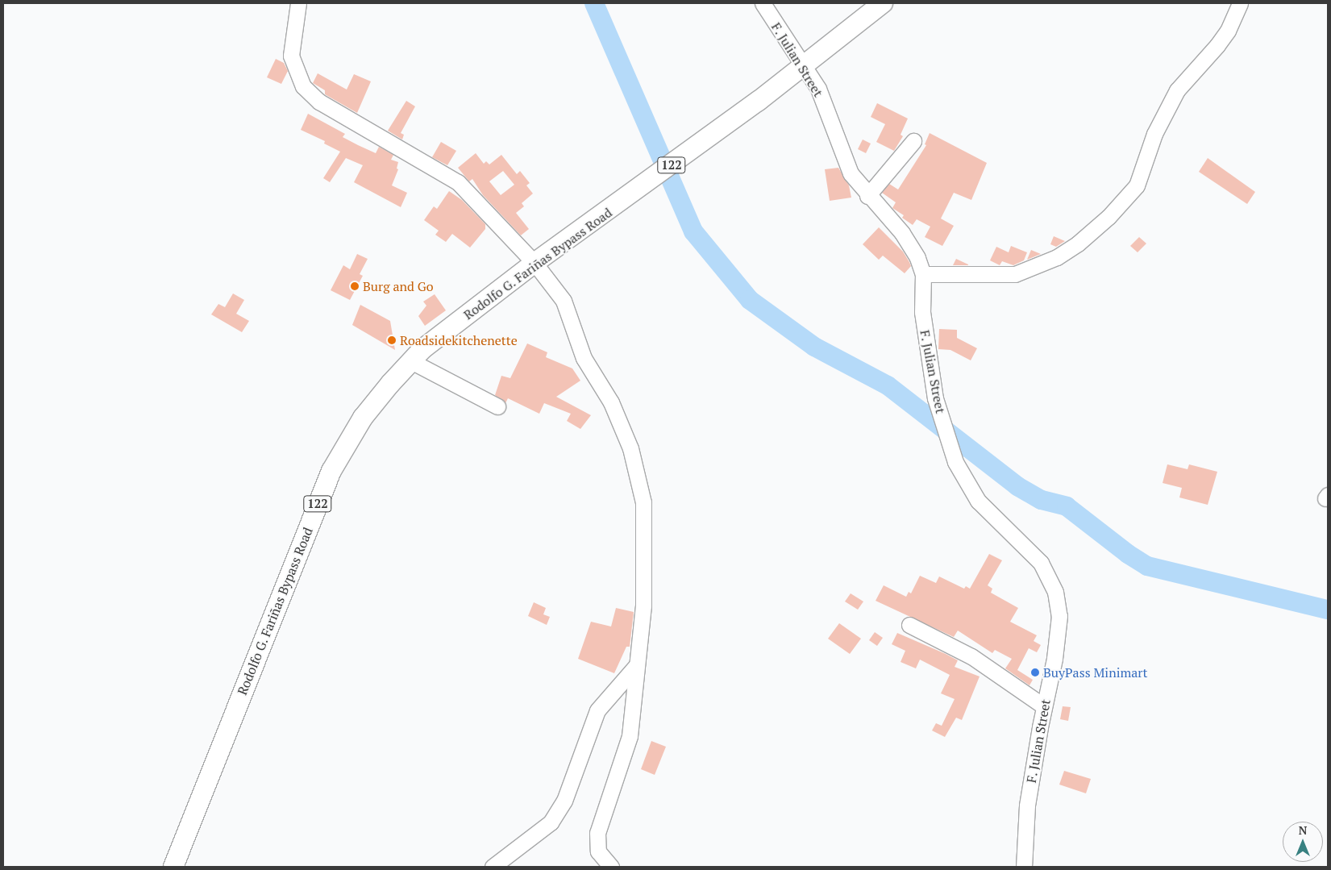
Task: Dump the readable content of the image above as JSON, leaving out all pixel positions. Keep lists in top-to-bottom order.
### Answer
{
  "streets": {
    "main road": ["122", "Rodolfo G. Fariñas Bypass Road"],
    "street": ["F. Julian Street"]
  },
  "crossings": [
    ["F. Julian Street", "Rodolfo G. Fariñas Bypass Road"]
  ],
  "places": ["Burg and Go", "Roadsidekitchenette", "BuyPass Minimart"],
  "north": "top"
}
